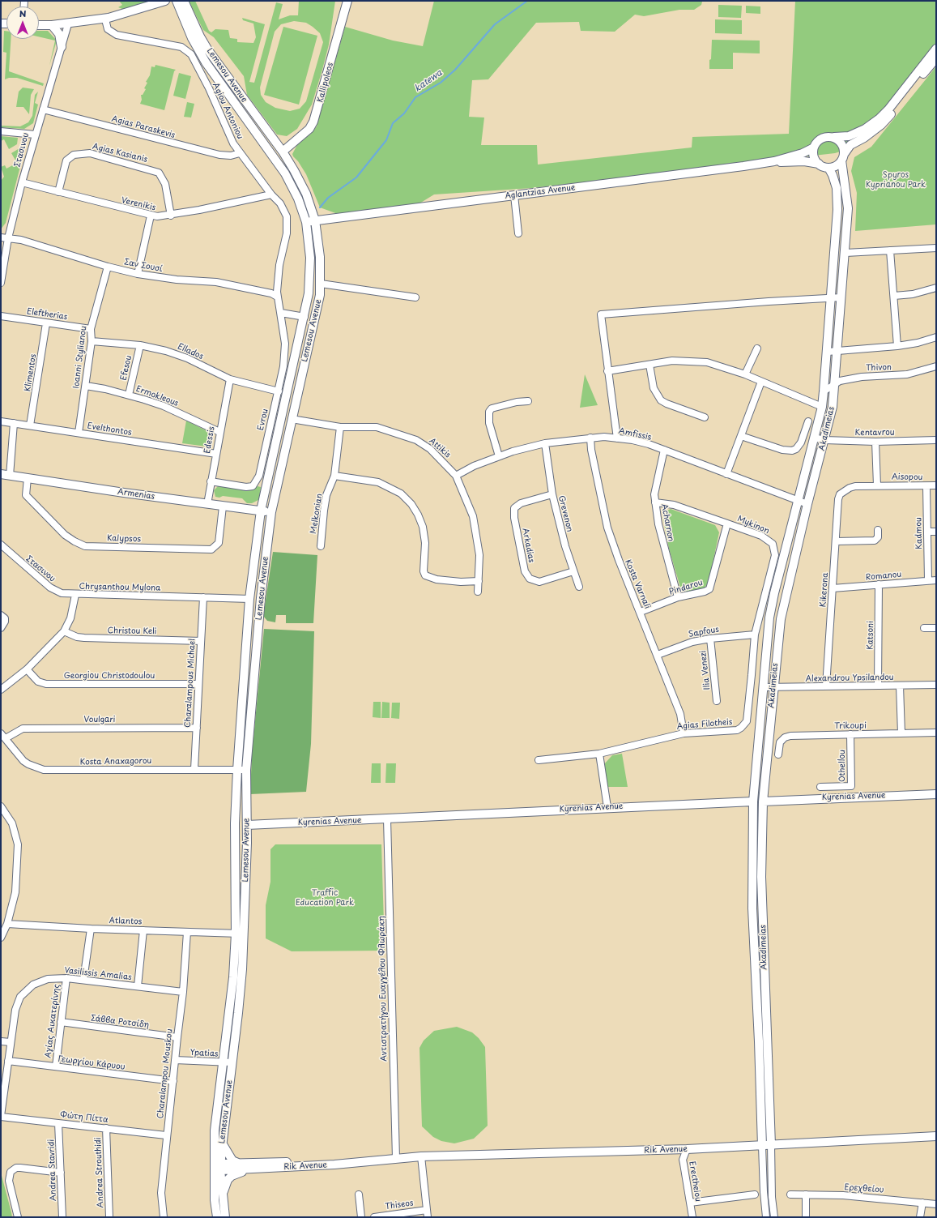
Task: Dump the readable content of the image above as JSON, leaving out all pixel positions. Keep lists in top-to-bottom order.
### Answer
{
  "streets": {
    "main road": [
      "Lemesou Avenue",
      "Kallipoleos",
      "Aglantzias Avenue",
      "Akadimeias",
      "Armenias",
      "Kyrenias Avenue",
      "Rik Avenue"
    ],
    "street": [
      "Agiou Antoniou",
      "Agias Paraskevis",
      "Στασινου",
      "Agias Kasianis",
      "Verenikis",
      "Σαν Σουσί",
      "Eleftherias",
      "Ellados",
      "Ioanni Stylianou",
      "Efesou",
      "Thivon",
      "Klimentos",
      "Ermokleous",
      "Evrou",
      "Evelthontos",
      "Kentavrou",
      "Amfissis",
      "Edessis",
      "Attikis",
      "Aisopou",
      "Melkonian",
      "Grevenon",
      "Acharnon",
      "Mykinon",
      "Kadmou",
      "Kalypsos",
      "Arkadias",
      "Romanou",
      "Kosta Varnali",
      "Chrysanthou Mylona",
      "Pindarou",
      "Kikerona",
      "Christou Keli",
      "Sapfous",
      "Katsoni",
      "Ilia Venezi",
      "Georgiou Christodoulou",
      "Alexandrou Ypsilandou",
      "Charalampous Michael",
      "Voulgari",
      "Agias Filotheis",
      "Trikoupi",
      "Kosta Anaxagorou",
      "Othellou",
      "Atlantos",
      "Vasilissis Amalias",
      "Αντιστρατήγου Ευαγγέλου Φλωράκη",
      "Αγίας Αικατερίνης",
      "Σάββα Ροτσίδη",
      "Ypatias",
      "Γεωργίου Κάρυου",
      "Charalampou Mouskou",
      "Φώτη Πίττα",
      "Andrea Stavridi",
      "Andrea Strouthidi",
      "Erectheiou",
      "Ερεχθείου",
      "Thiseos"
    ]
  },
  "crossings": [
    ["Lemesou Avenue", "Kallipoleos"],
    ["Lemesou Avenue", "Aglantzias Avenue"],
    ["Lemesou Avenue", "Attikis"],
    ["Lemesou Avenue", "Armenias"],
    ["Lemesou Avenue", "Chrysanthou Mylona"],
    ["Lemesou Avenue", "Kosta Anaxagorou"],
    ["Lemesou Avenue", "Kyrenias Avenue"],
    ["Lemesou Avenue", "Atlantos"],
    ["Lemesou Avenue", "Ypatias"],
    ["Lemesou Avenue", "Rik Avenue"],
    ["Agiou Antoniou", "Agias Paraskevis"],
    ["Agiou Antoniou", "Verenikis"],
    ["Agiou Antoniou", "Σαν Σουσί"],
    ["Agiou Antoniou", "Evrou"],
    ["Agias Paraskevis", "Στασινου"],
    ["Στασινου", "Verenikis"],
    ["Στασινου", "Σαν Σουσί"],
    ["Στασινου", "Chrysanthou Mylona"],
    ["Agias Kasianis", "Verenikis"],
    ["Aglantzias Avenue", "Akadimeias"],
    ["Σαν Σουσί", "Ioanni Stylianou"],
    ["Eleftherias", "Ioanni Stylianou"],
    ["Eleftherias", "Klimentos"],
    ["Ellados", "Ioanni Stylianou"],
    ["Ellados", "Efesou"],
    ["Ellados", "Evrou"],
    ["Ellados", "Edessis"],
    ["Ioanni Stylianou", "Ermokleous"],
    ["Ioanni Stylianou", "Evelthontos"],
    ["Efesou", "Ermokleous"],
    ["Thivon", "Akadimeias"],
    ["Klimentos", "Evelthontos"],
    ["Ermokleous", "Edessis"],
    ["Evrou", "Edessis"],
    ["Akadimeias", "Kentavrou"],
    ["Akadimeias", "Amfissis"],
    ["Akadimeias", "Alexandrou Ypsilandou"],
    ["Akadimeias", "Kyrenias Avenue"],
    ["Akadimeias", "Rik Avenue"],
    ["Evelthontos", "Edessis"],
    ["Amfissis", "Attikis"],
    ["Amfissis", "Grevenon"],
    ["Amfissis", "Acharnon"],
    ["Amfissis", "Kosta Varnali"],
    ["Edessis", "Armenias"],
    ["Attikis", "Melkonian"],
    ["Aisopou", "Kadmou"],
    ["Aisopou", "Kikerona"],
    ["Armenias", "Kalypsos"],
    ["Grevenon", "Arkadias"],
    ["Acharnon", "Mykinon"],
    ["Acharnon", "Pindarou"],
    ["Mykinon", "Pindarou"],
    ["Mykinon", "Sapfous"],
    ["Mykinon", "Agias Filotheis"],
    ["Kadmou", "Romanou"],
    ["Romanou", "Kikerona"],
    ["Romanou", "Katsoni"],
    ["Kosta Varnali", "Pindarou"],
    ["Kosta Varnali", "Sapfous"],
    ["Kosta Varnali", "Agias Filotheis"],
    ["Chrysanthou Mylona", "Christou Keli"],
    ["Chrysanthou Mylona", "Georgiou Christodoulou"],
    ["Chrysanthou Mylona", "Charalampous Michael"],
    ["Kikerona", "Alexandrou Ypsilandou"],
    ["Christou Keli", "Charalampous Michael"],
    ["Sapfous", "Ilia Venezi"],
    ["Sapfous", "Agias Filotheis"],
    ["Katsoni", "Alexandrou Ypsilandou"],
    ["Georgiou Christodoulou", "Charalampous Michael"],
    ["Charalampous Michael", "Voulgari"],
    ["Charalampous Michael", "Kosta Anaxagorou"],
    ["Voulgari", "Kosta Anaxagorou"],
    ["Trikoupi", "Othellou"],
    ["Kyrenias Avenue", "Αντιστρατήγου Ευαγγέλου Φλωράκη"],
    ["Atlantos", "Charalampou Mouskou"],
    ["Vasilissis Amalias", "Αγίας Αικατερίνης"],
    ["Vasilissis Amalias", "Γεωργίου Κάρυου"],
    ["Vasilissis Amalias", "Charalampou Mouskou"],
    ["Vasilissis Amalias", "Φώτη Πίττα"],
    ["Αντιστρατήγου Ευαγγέλου Φλωράκη", "Rik Avenue"],
    ["Αγίας Αικατερίνης", "Σάββα Ροτσίδη"],
    ["Αγίας Αικατερίνης", "Γεωργίου Κάρυου"],
    ["Σάββα Ροτσίδη", "Charalampou Mouskou"],
    ["Ypatias", "Charalampou Mouskou"],
    ["Γεωργίου Κάρυου", "Charalampou Mouskou"],
    ["Charalampou Mouskou", "Φώτη Πίττα"],
    ["Φώτη Πίττα", "Andrea Stavridi"],
    ["Φώτη Πίττα", "Andrea Strouthidi"],
    ["Rik Avenue", "Erectheiou"]
  ],
  "water": ["katewa"],
  "parks": ["Spyros Kyprianou Park", "Traffic Education Park"],
  "north": "top"
}
